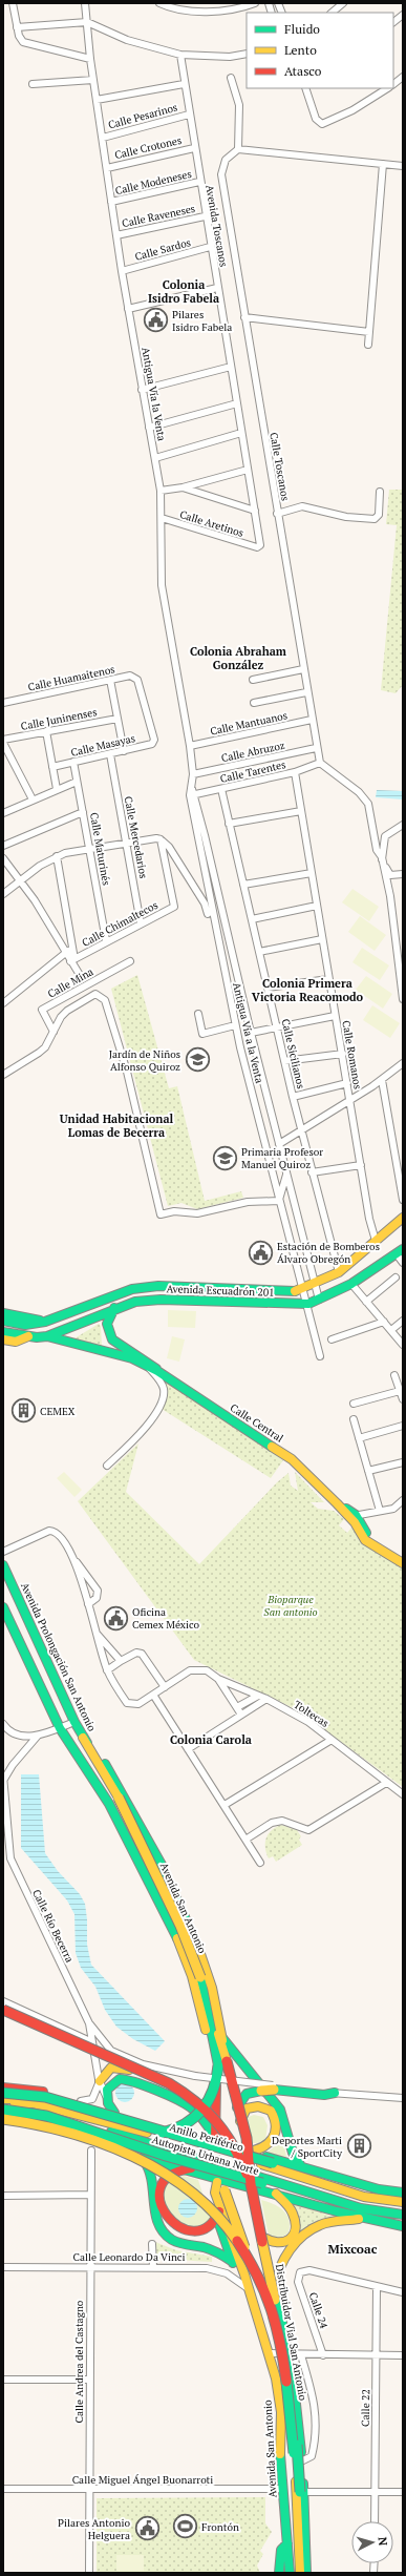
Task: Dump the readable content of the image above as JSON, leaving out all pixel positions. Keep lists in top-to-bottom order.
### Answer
{
  "streets": {
    "main road": [
      "Avenida Escuadrón 201",
      "Calle Central",
      "Avenida Prolongación San Antonio",
      "Avenida San Antonio",
      "Anillo Periférico",
      "Autopista Urbana Norte",
      "Distribuidor Vial San Antonio"
    ],
    "street": [
      "Calle Pesarinos",
      "Calle Crotones",
      "Calle Modeneses",
      "Calle Raveneses",
      "Avenida Toscanos",
      "Calle Sardos",
      "Antigua Vía la Venta",
      "Calle Toscanos",
      "Calle Aretinos",
      "Calle Huamaitenos",
      "Calle Juninenses",
      "Calle Mantuanos",
      "Calle Masayas",
      "Calle Abruzoz",
      "Calle Tarentes",
      "Calle Mercedarios",
      "Calle Maturinés",
      "Calle Chimaltecos",
      "Calle Mina",
      "Antigua Vía a la Venta",
      "Calle Sicilianos",
      "Calle Romanos",
      "Toltecas",
      "Calle Río Becerra",
      "Calle Leonardo Da Vinci",
      "Calle 24",
      "Calle Andrea del Castagno",
      "Calle 22",
      "Calle Miguel Ángel Buonarroti"
    ]
  },
  "crossings": [
    ["Calle Pesarinos", "Avenida Toscanos"],
    ["Calle Pesarinos", "Antigua Vía la Venta"],
    ["Calle Crotones", "Avenida Toscanos"],
    ["Calle Crotones", "Antigua Vía la Venta"],
    ["Calle Modeneses", "Avenida Toscanos"],
    ["Calle Modeneses", "Antigua Vía la Venta"],
    ["Calle Raveneses", "Avenida Toscanos"],
    ["Calle Raveneses", "Antigua Vía la Venta"],
    ["Avenida Toscanos", "Calle Sardos"],
    ["Avenida Toscanos", "Calle Aretinos"],
    ["Calle Sardos", "Antigua Vía la Venta"],
    ["Antigua Vía la Venta", "Calle Aretinos"],
    ["Antigua Vía la Venta", "Calle Mantuanos"],
    ["Antigua Vía la Venta", "Calle Abruzoz"],
    ["Antigua Vía la Venta", "Antigua Vía a la Venta"],
    ["Calle Toscanos", "Calle Mantuanos"],
    ["Calle Toscanos", "Calle Abruzoz"],
    ["Calle Toscanos", "Calle Tarentes"],
    ["Calle Huamaitenos", "Calle Masayas"],
    ["Calle Masayas", "Calle Mercedarios"],
    ["Calle Masayas", "Calle Maturinés"],
    ["Calle Tarentes", "Antigua Vía a la Venta"],
    ["Calle Tarentes", "Calle Sicilianos"],
    ["Calle Tarentes", "Calle Romanos"],
    ["Calle Mercedarios", "Calle Chimaltecos"],
    ["Calle Maturinés", "Calle Chimaltecos"],
    ["Antigua Vía a la Venta", "Avenida Escuadrón 201"],
    ["Calle Sicilianos", "Avenida Escuadrón 201"],
    ["Calle Romanos", "Avenida Escuadrón 201"],
    ["Avenida Escuadrón 201", "Calle Central"],
    ["Avenida Prolongación San Antonio", "Avenida San Antonio"],
    ["Avenida Prolongación San Antonio", "Calle Río Becerra"],
    ["Avenida San Antonio", "Calle Leonardo Da Vinci"],
    ["Avenida San Antonio", "Distribuidor Vial San Antonio"],
    ["Avenida San Antonio", "Calle Miguel Ángel Buonarroti"],
    ["Autopista Urbana Norte", "Distribuidor Vial San Antonio"],
    ["Calle Leonardo Da Vinci", "Calle Andrea del Castagno"],
    ["Calle 24", "Calle 22"],
    ["Calle Andrea del Castagno", "Calle Miguel Ángel Buonarroti"]
  ],
  "districts": [
    "Colonia Isidro Fabela",
    "Colonia Abraham González",
    "Colonia Primera Victoria Reacomodo",
    "Unidad Habitacional Lomas de Becerra",
    "Colonia Carola",
    "Mixcoac"
  ],
  "parks": ["Bioparque San antonio"],
  "places": {
    "public building": [
      "Pilares Isidro Fabela",
      "Estación de Bomberos Álvaro Obregón",
      "Oficina Cemex México",
      "Pilares Antonio Helguera"
    ],
    "school or university": ["Jardín de Niños Alfonso Quiroz", "Primaria Profesor Manuel Quiroz"],
    "building": ["CEMEX", "Deportes Marti / SportCity"],
    "sports": ["Frontón"]
  },
  "legend": ["Fluido", "Lento", "Atasco"],
  "north": "right"
}
